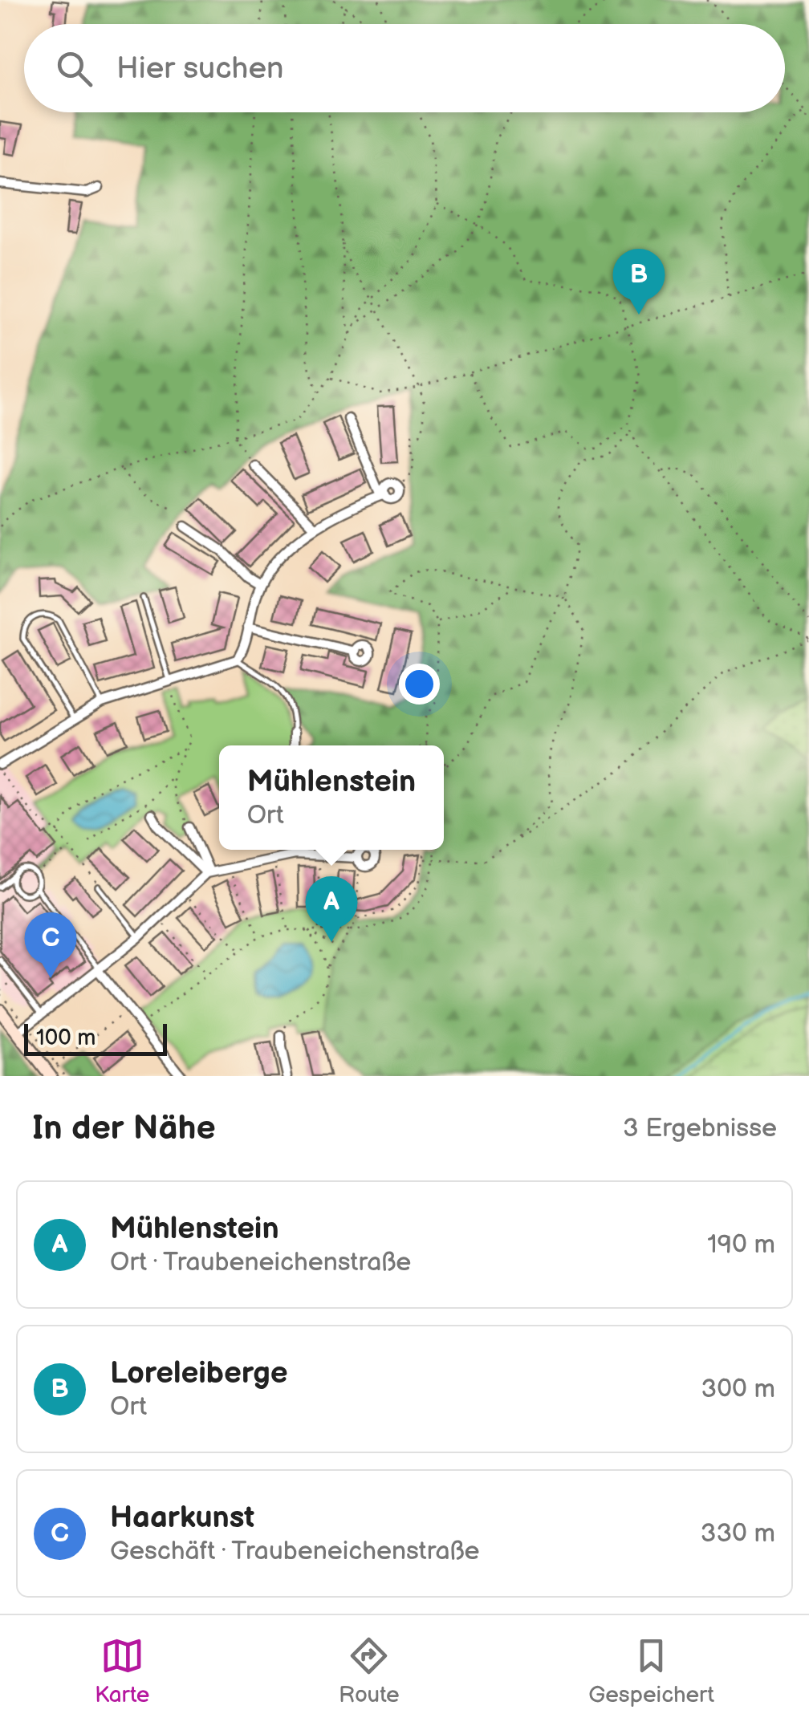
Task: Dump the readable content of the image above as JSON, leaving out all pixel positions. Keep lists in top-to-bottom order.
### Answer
{
  "scale_bar": "100 m",
  "page": {
    "search": "Hier suchen",
    "pins": ["B", "A", "C"],
    "popup": ["Mühlenstein", "Ort"],
    "scale": "100 m",
    "heading": ["In der Nähe", "3 Ergebnisse"],
    "list": [
      {
        "mark": "A",
        "name": "Mühlenstein",
        "note": "Ort · Traubeneichenstraße",
        "value": "190 m"
      },
      {
        "mark": "B",
        "name": "Loreleiberge",
        "note": "Ort",
        "value": "300 m"
      },
      {
        "mark": "C",
        "name": "Haarkunst",
        "note": "Geschäft · Traubeneichenstraße",
        "value": "330 m"
      }
    ],
    "nav": ["Karte", "Route", "Gespeichert"]
  }
}
